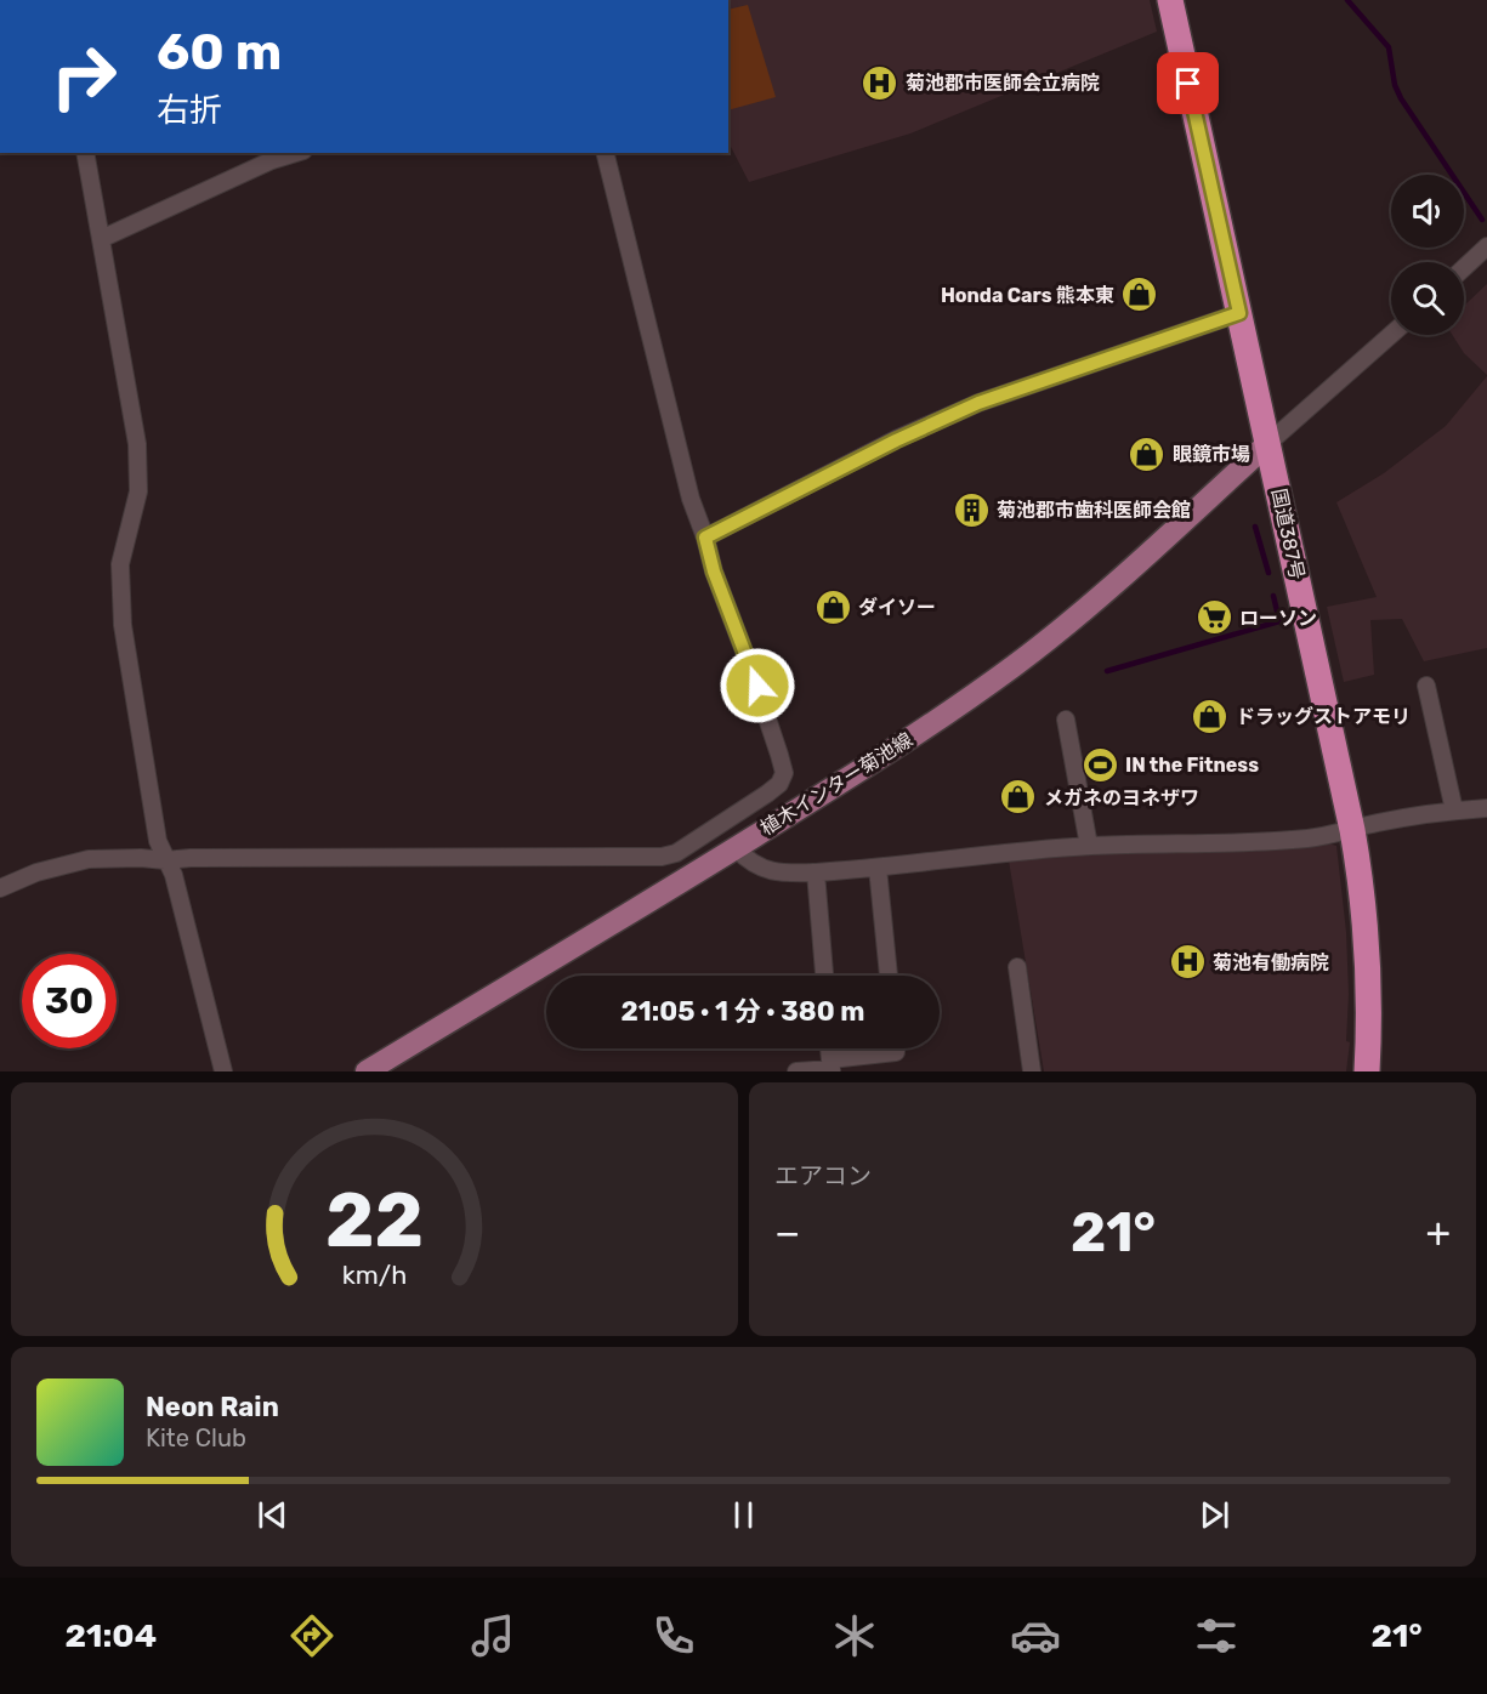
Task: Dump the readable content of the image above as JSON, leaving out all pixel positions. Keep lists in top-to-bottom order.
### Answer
{
  "streets": {
    "highway": ["国道387号"],
    "main road": ["植木インター菊池線"]
  },
  "crossings": [
    ["国道387号", "植木インター菊池線"]
  ],
  "places": {
    "hospital": ["菊池郡市医師会立病院", "菊池有働病院"],
    "shop": [
      "Honda Cars 熊本東",
      "眼鏡市場",
      "ダイソー",
      "ドラッグストアモリ",
      "メガネのヨネザワ"
    ],
    "building": ["菊池郡市歯科医師会館"],
    "supermarket": ["ローソン"],
    "sports": ["IN the Fitness"]
  },
  "page": {
    "turn": ["60 m", "右折"],
    "limit": "30",
    "trip": "21:05 · 1 分 · 380 m",
    "tile": "エアコン",
    "heat": ["−", "21°", "+"],
    "song": ["Neon Rain", "Kite Club"],
    "tabs": ["21:04", "21°"],
    "gauge": ["22", "km/h"]
  }
}
